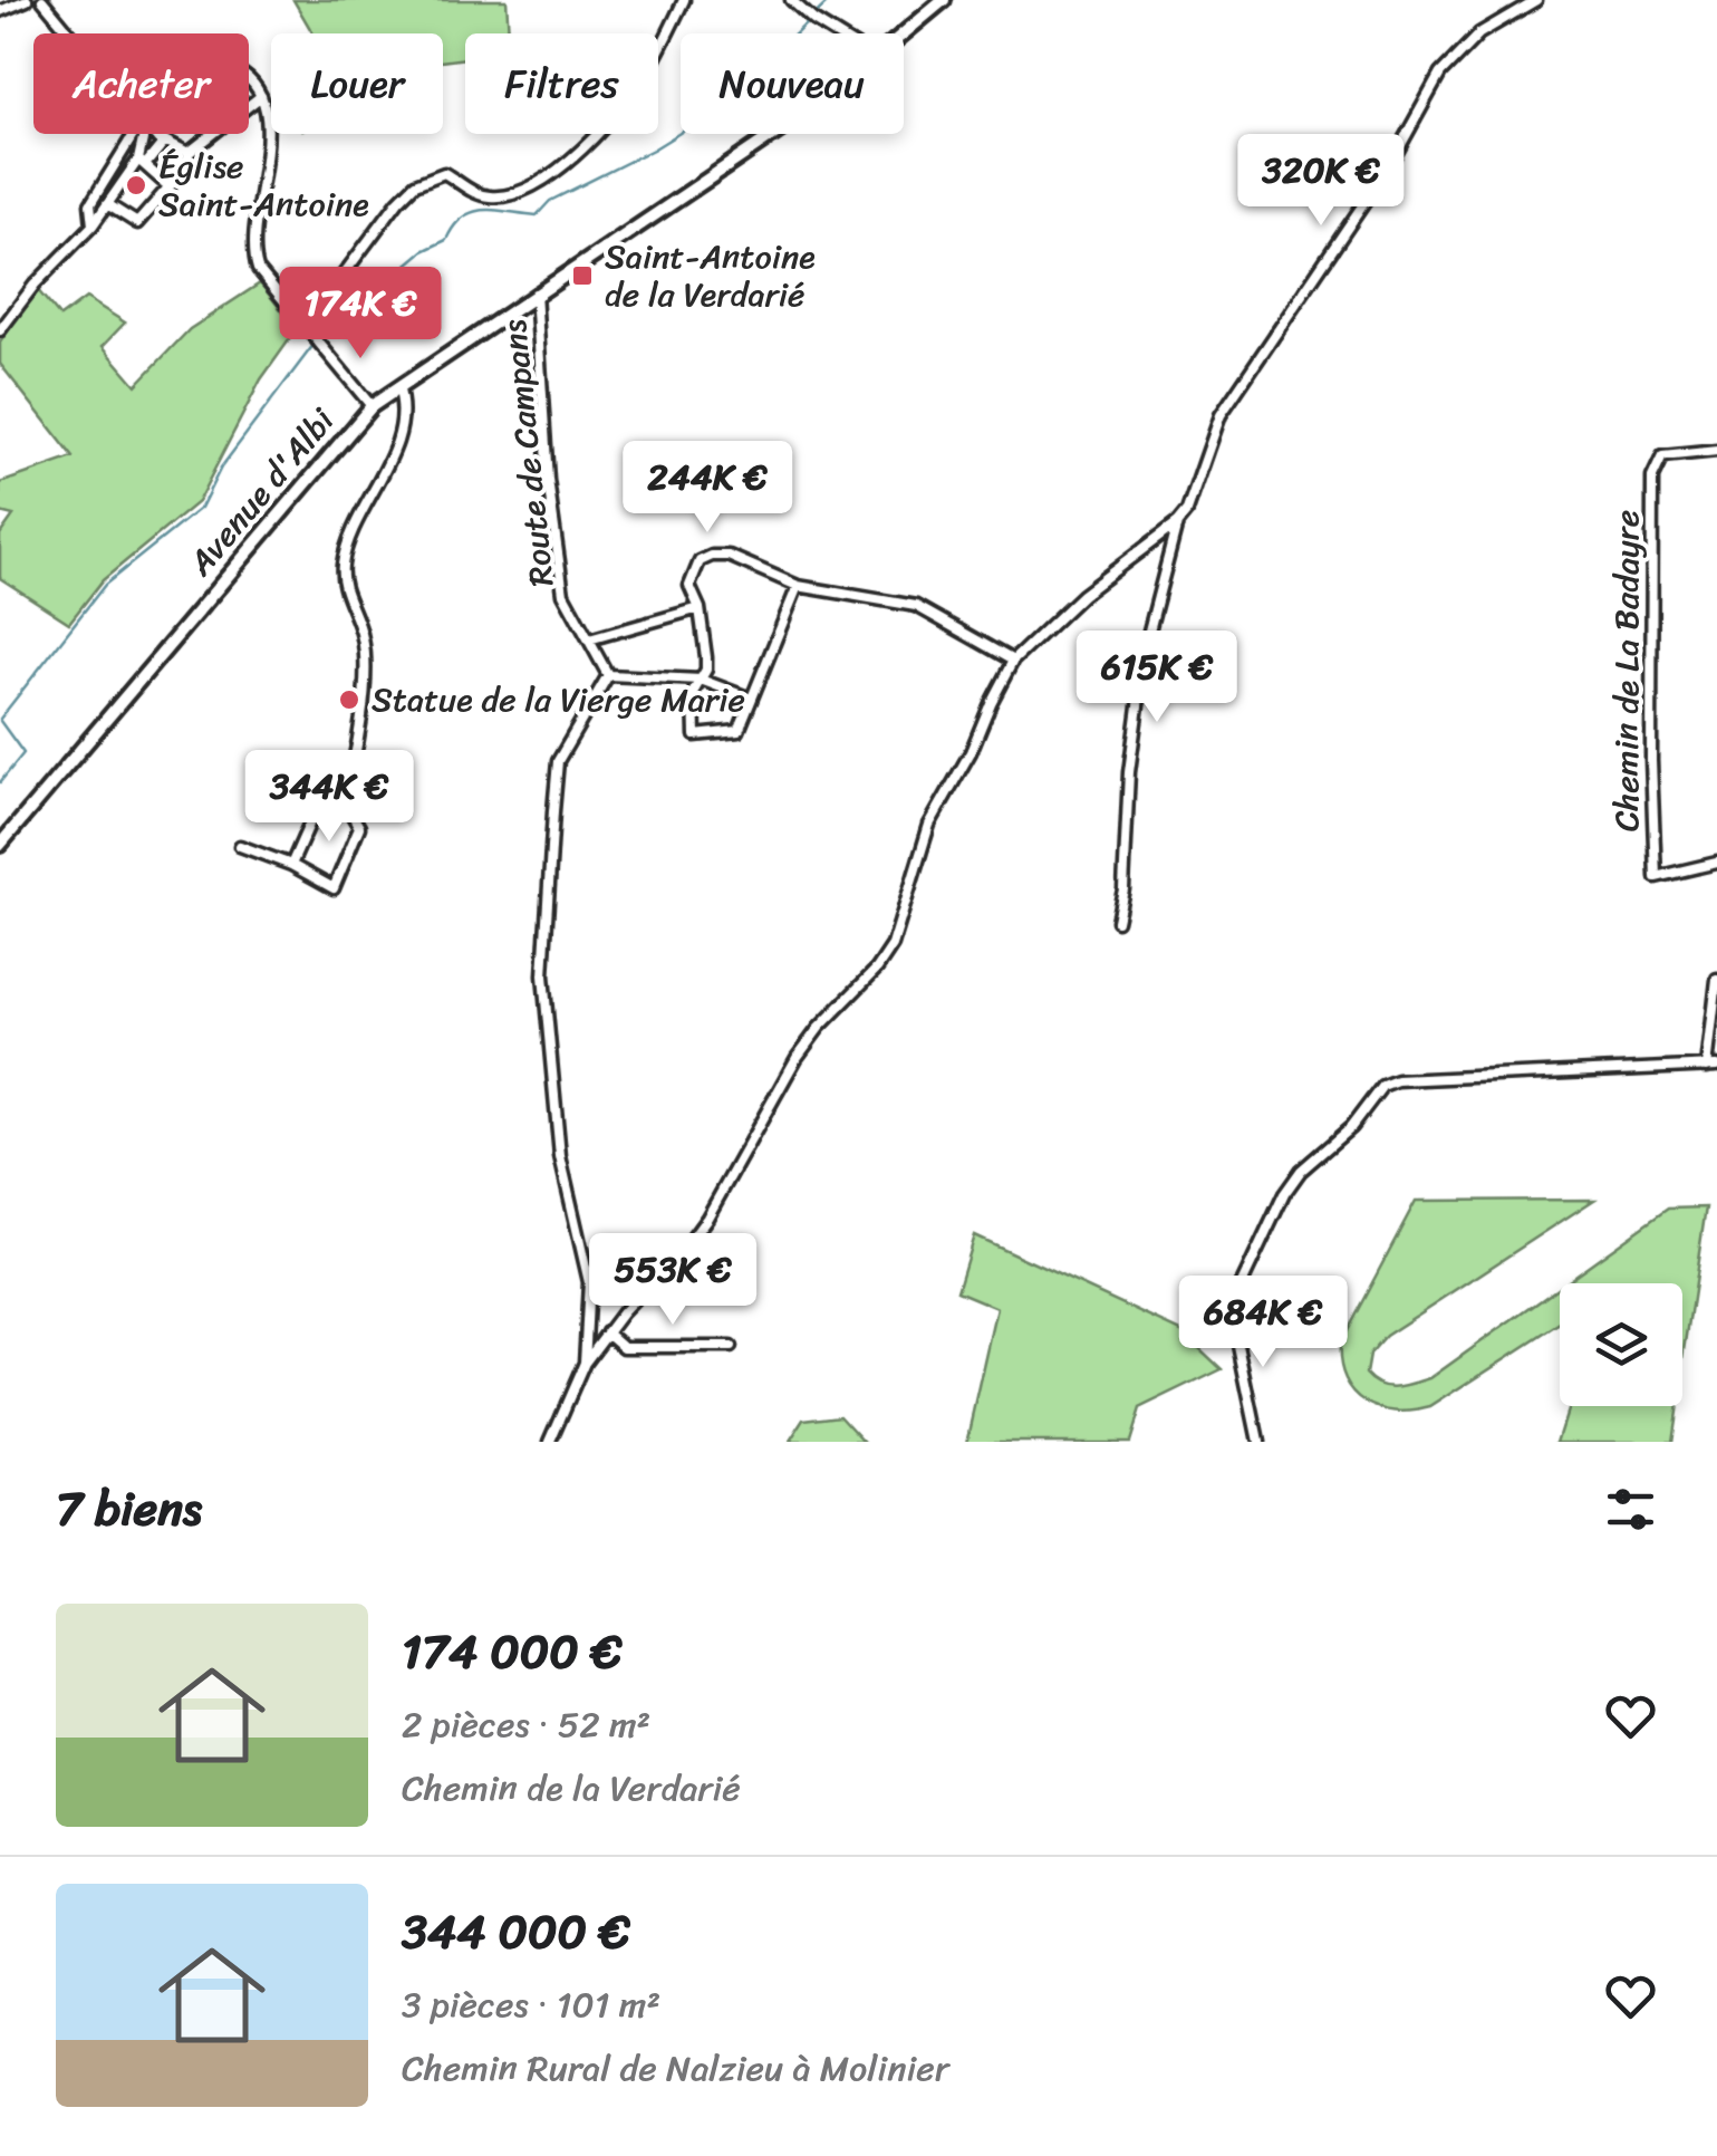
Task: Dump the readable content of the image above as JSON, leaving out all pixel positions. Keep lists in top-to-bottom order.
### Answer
{
  "streets": {
    "main road": ["Avenue d'Albi"],
    "street": ["Route de Campans", "Chemin de La Badayre"]
  },
  "crossings": [
    ["Route de Campans", "Avenue d'Albi"]
  ],
  "places": {
    "other": ["Église Saint-Antoine", "Statue de la Vierge Marie"],
    "transit": ["Saint-Antoine de la Verdarié"]
  },
  "page": {
    "chip": [
      "Acheter",
      "Louer",
      "Filtres",
      "Nouveau"
    ],
    "price": [
      "320K €",
      "174K €",
      "244K €",
      "615K €",
      "344K €",
      "553K €",
      "684K €"
    ],
    "heading": "7 biens",
    "list": [
      {
        "name": "174 000 €",
        "note": "2 pièces · 52 m² · Chemin de la Verdarié"
      },
      {
        "name": "344 000 €",
        "note": "3 pièces · 101 m² · Chemin Rural de Nalzieu à Molinier"
      }
    ]
  }
}
